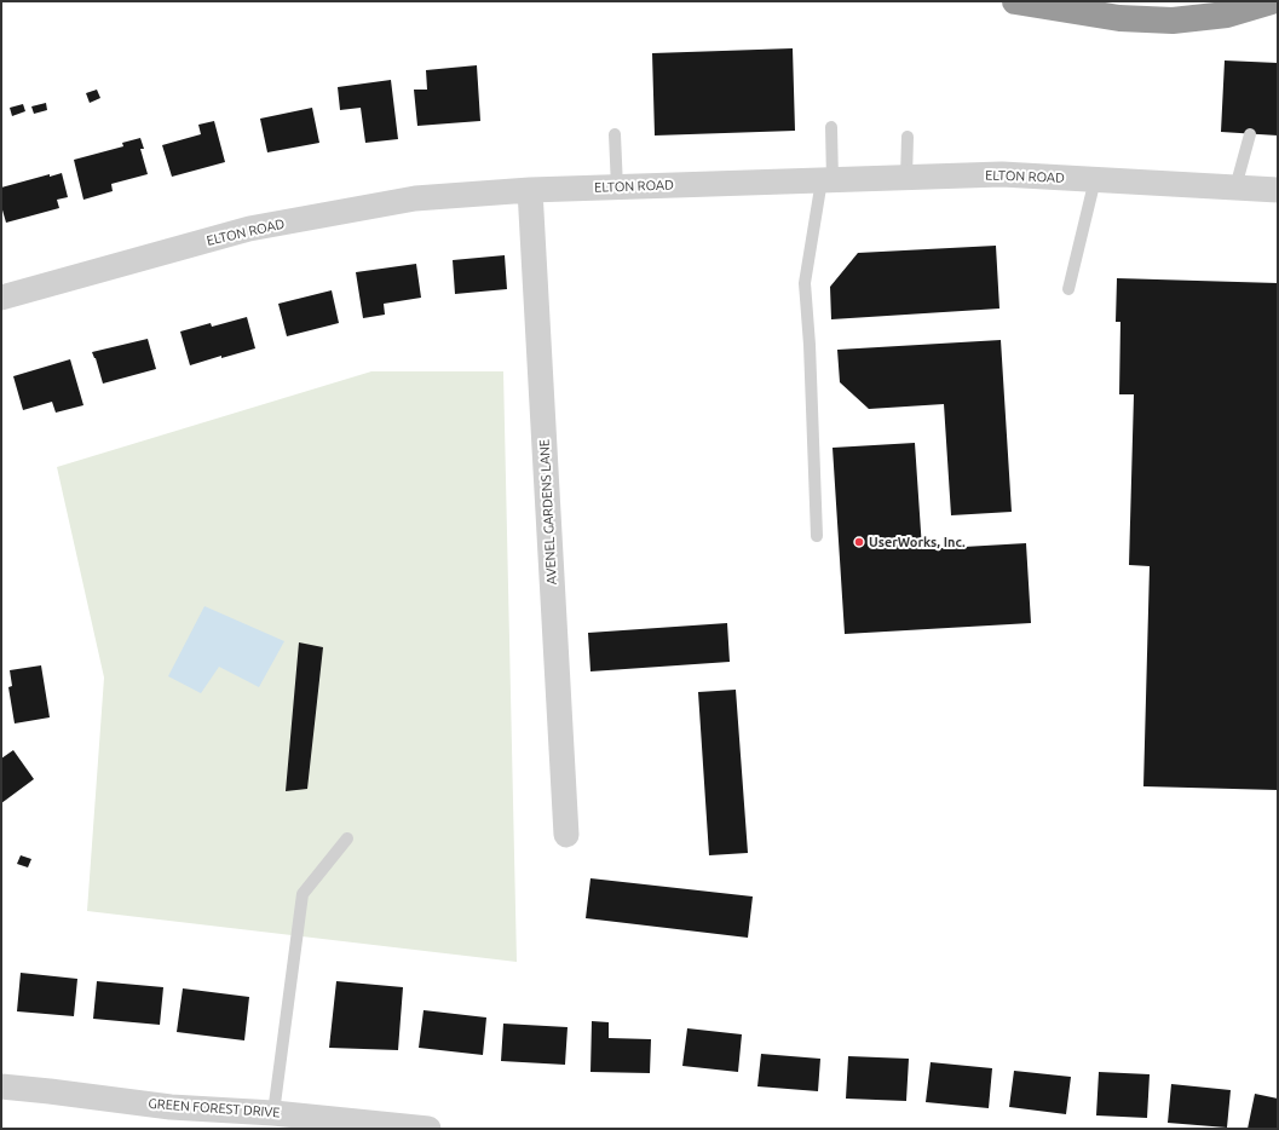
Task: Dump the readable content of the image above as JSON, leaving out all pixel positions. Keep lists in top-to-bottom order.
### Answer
{
  "streets": {
    "street": ["ELTON ROAD", "AVENEL GARDENS LANE", "GREEN FOREST DRIVE"]
  },
  "crossings": [
    ["ELTON ROAD", "AVENEL GARDENS LANE"]
  ],
  "places": ["UserWorks, Inc."]
}
